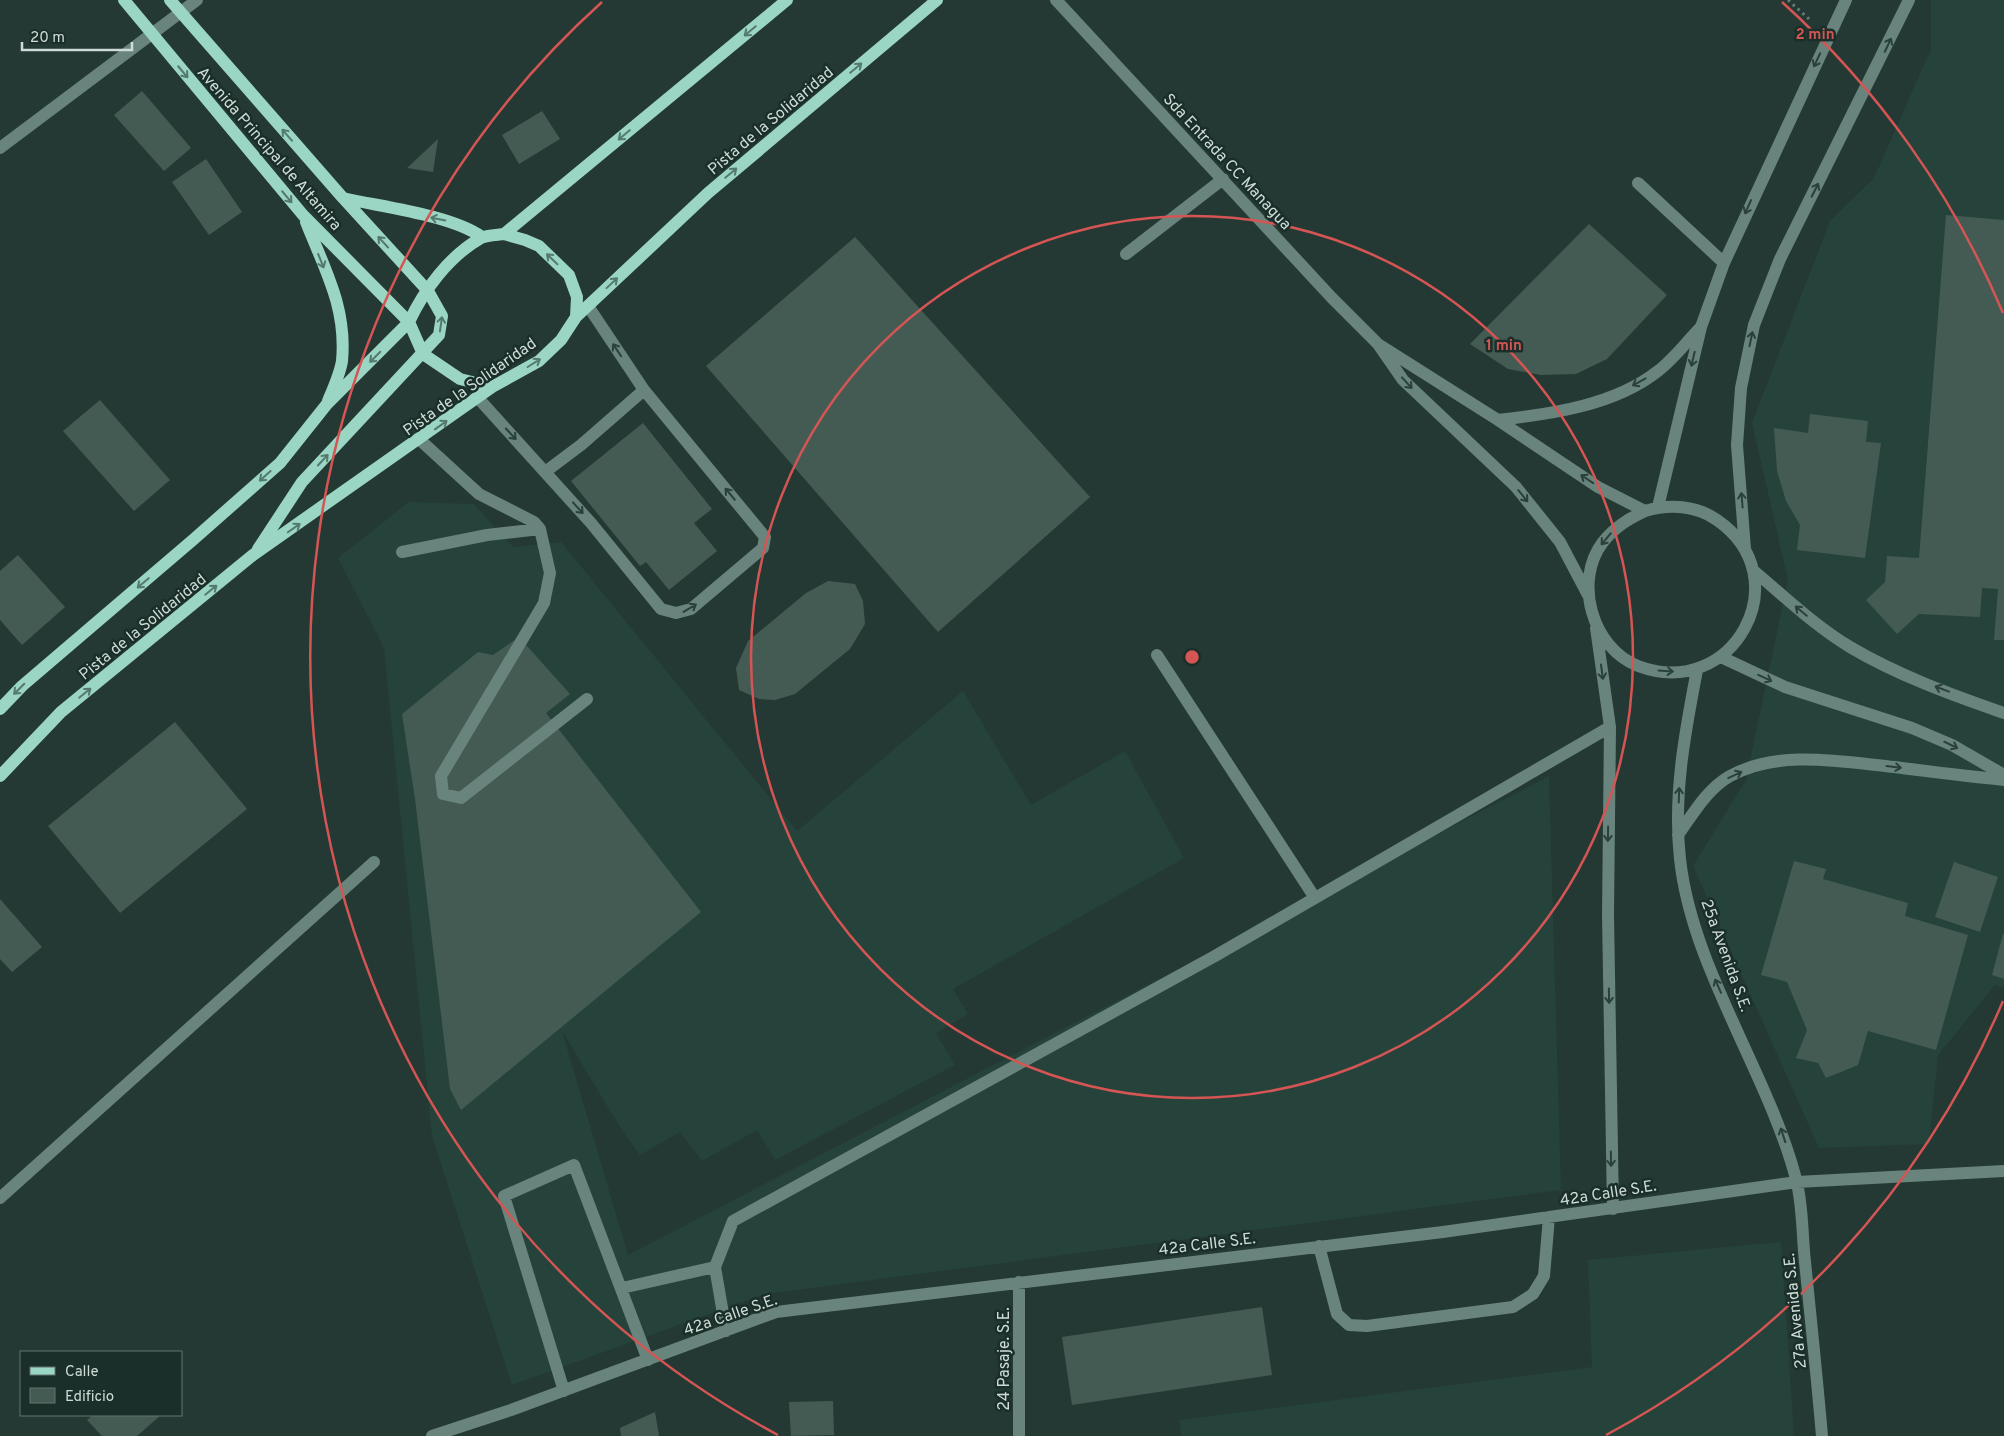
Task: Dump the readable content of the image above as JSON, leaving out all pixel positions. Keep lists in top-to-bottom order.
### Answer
{
  "streets": {
    "main road": ["Pista de la Solidaridad", "Avenida Principal de Altamira"],
    "street": [
      "Sda Entrada CC Managua",
      "25a Avenida S.E.",
      "42a Calle S.E.",
      "27a Avenida S.E.",
      "24 Pasaje. S.E."
    ]
  },
  "crossings": [
    ["Pista de la Solidaridad", "Avenida Principal de Altamira"],
    ["25a Avenida S.E.", "42a Calle S.E."],
    ["25a Avenida S.E.", "27a Avenida S.E."],
    ["42a Calle S.E.", "27a Avenida S.E."],
    ["42a Calle S.E.", "24 Pasaje. S.E."]
  ],
  "legend": ["Calle", "Edificio"],
  "scale_bar": "20 m",
  "rings": ["2 min", "1 min"]
}
